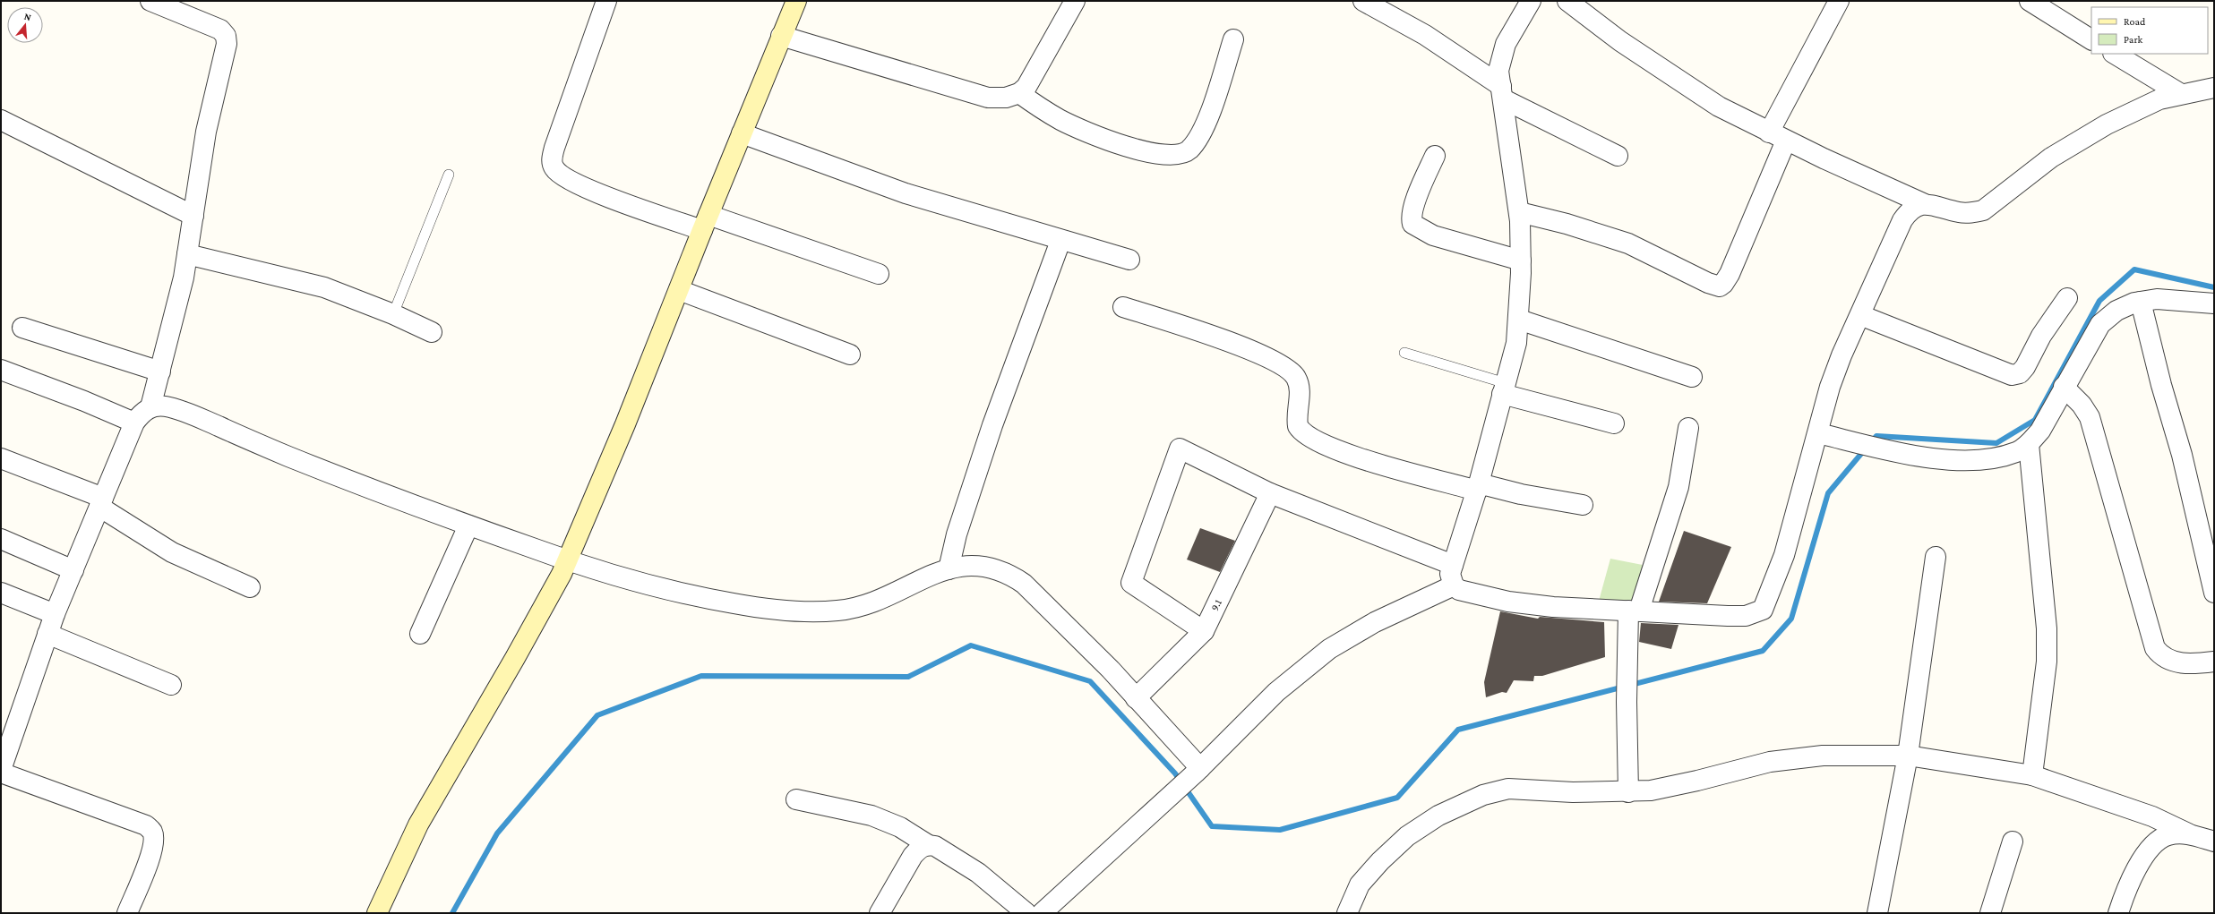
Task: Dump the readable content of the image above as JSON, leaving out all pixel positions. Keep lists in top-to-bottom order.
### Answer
{
  "streets": {
    "street": ["9.1"]
  },
  "legend": ["Road", "Park"],
  "north": "top"
}
